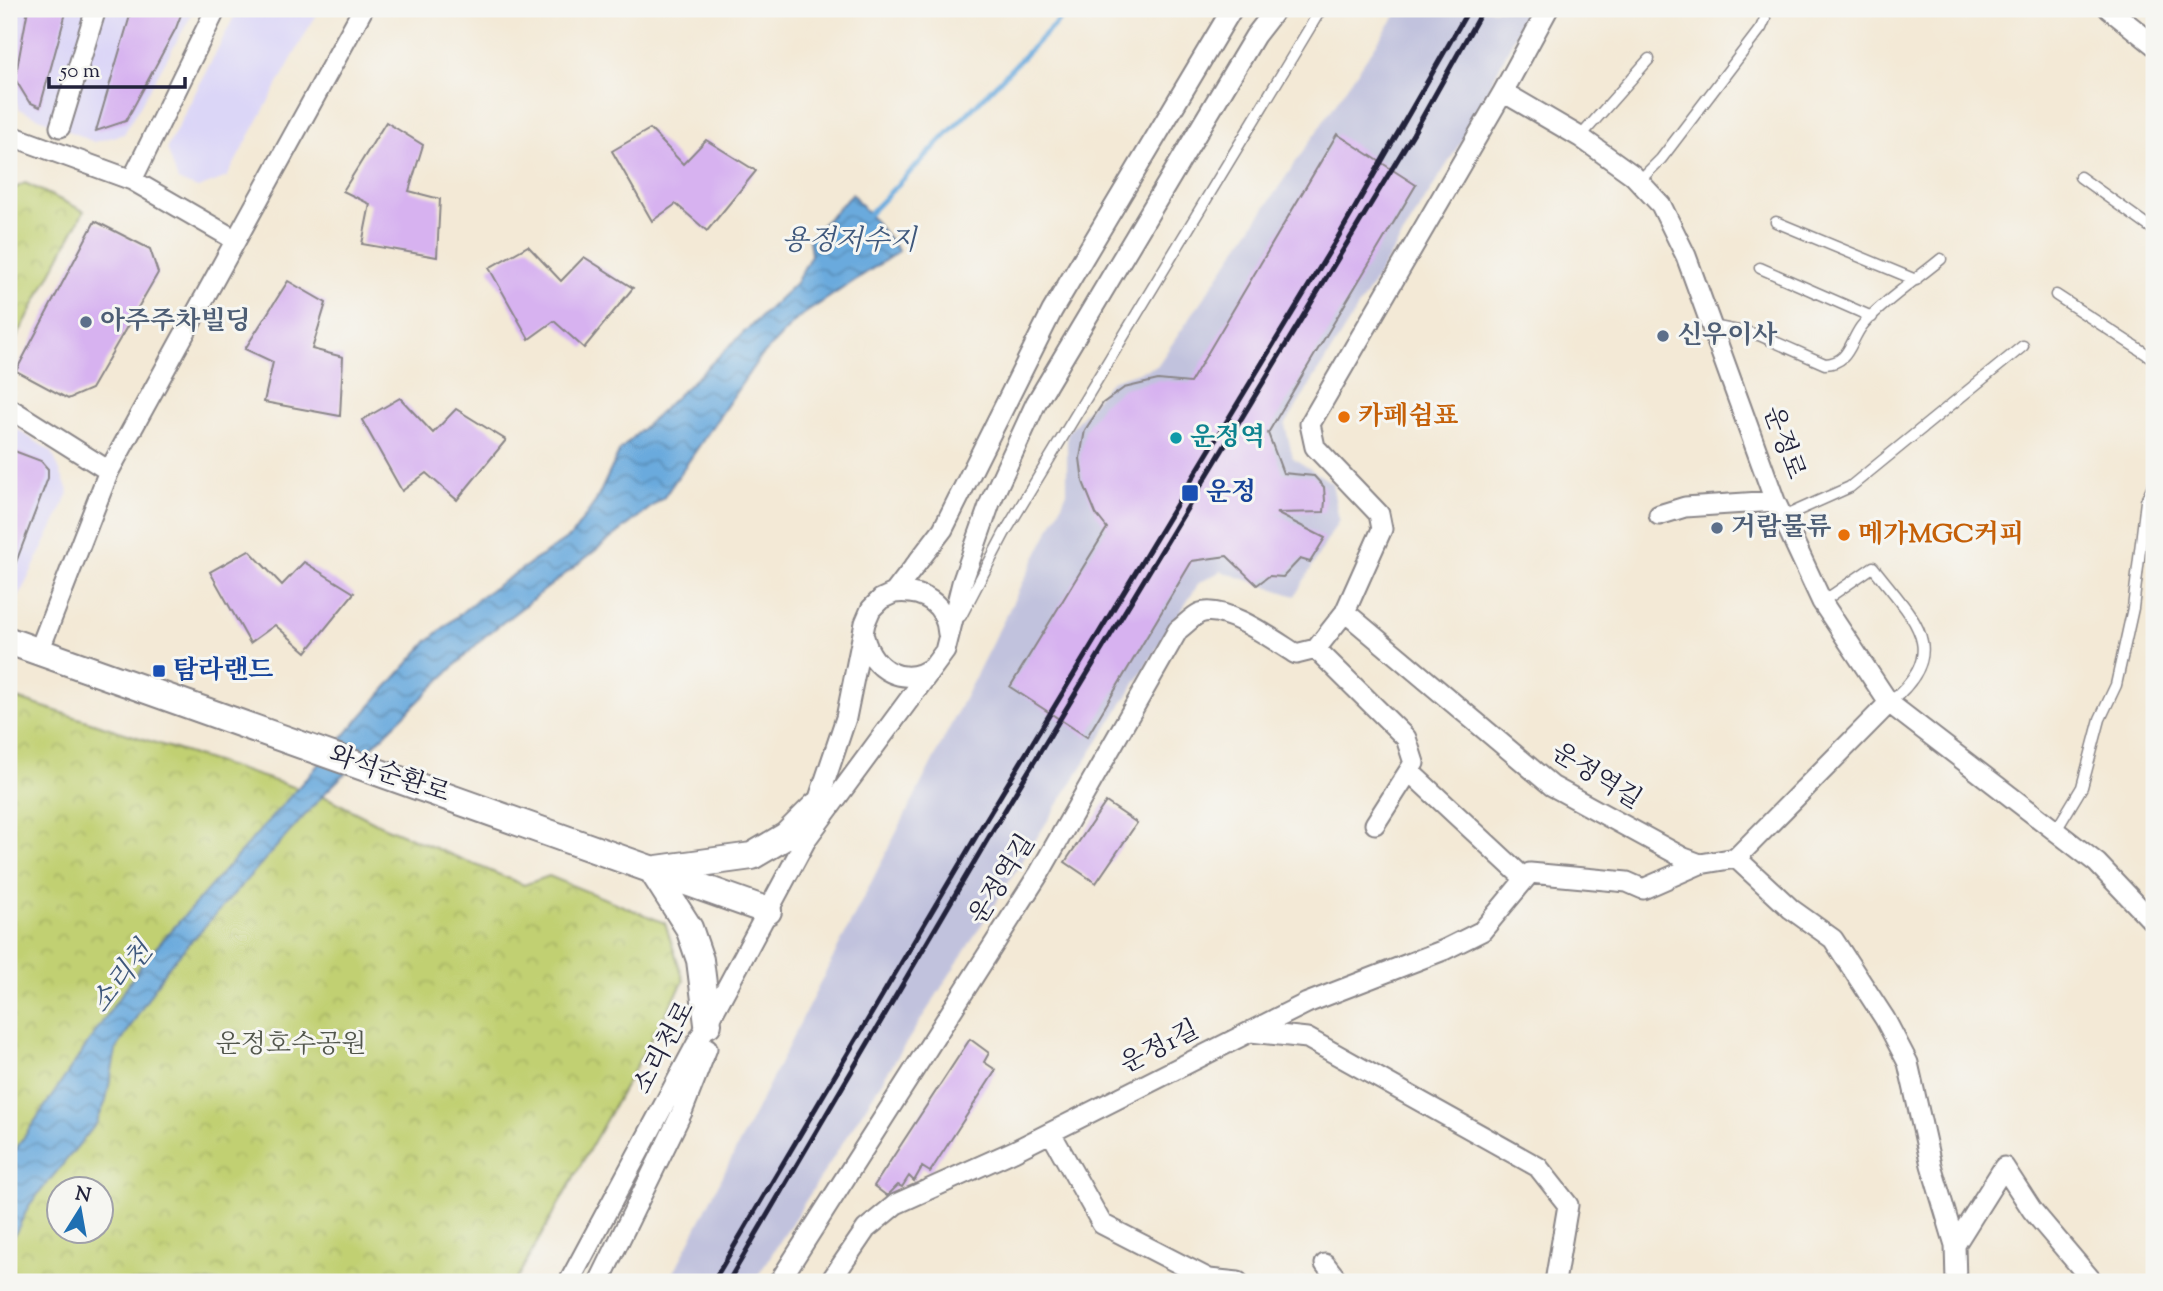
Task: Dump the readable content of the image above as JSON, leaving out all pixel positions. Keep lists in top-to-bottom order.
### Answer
{
  "streets": {
    "street": [
      "운정로",
      "와석순환로",
      "운정역길",
      "소리천로",
      "운정1길"
    ]
  },
  "crossings": [
    ["와석순환로", "소리천로"]
  ],
  "water": ["용정저수지", "소리천"],
  "parks": ["운정호수공원"],
  "places": {
    "other": [
      "아주주차빌딩",
      "신우이사",
      "카페쉼표",
      "운정역",
      "거람물류",
      "메가MGC커피"
    ],
    "transit": ["운정", "탐라랜드"]
  },
  "scale_bar": "50 m",
  "north": "top"
}
